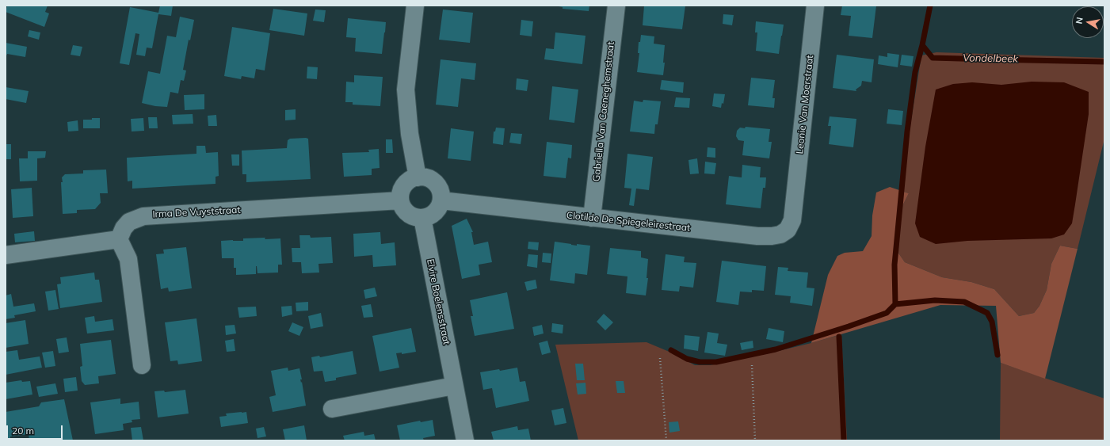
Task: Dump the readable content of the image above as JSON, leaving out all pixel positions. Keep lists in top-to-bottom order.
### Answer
{
  "streets": {
    "street": [
      "Leonie Van Moerstraat",
      "Gabriella Van Caeneghemstraat",
      "Irma De Vuyststraat",
      "Clotilde De Spiegeleirestraat",
      "Elvire Boelensstraat"
    ]
  },
  "crossings": [
    ["Leonie Van Moerstraat", "Clotilde De Spiegeleirestraat"],
    ["Gabriella Van Caeneghemstraat", "Clotilde De Spiegeleirestraat"],
    ["Irma De Vuyststraat", "Clotilde De Spiegeleirestraat"],
    ["Irma De Vuyststraat", "Elvire Boelensstraat"],
    ["Clotilde De Spiegeleirestraat", "Elvire Boelensstraat"]
  ],
  "water": ["Vondelbeek"],
  "scale_bar": "20 m",
  "north": "left"
}
